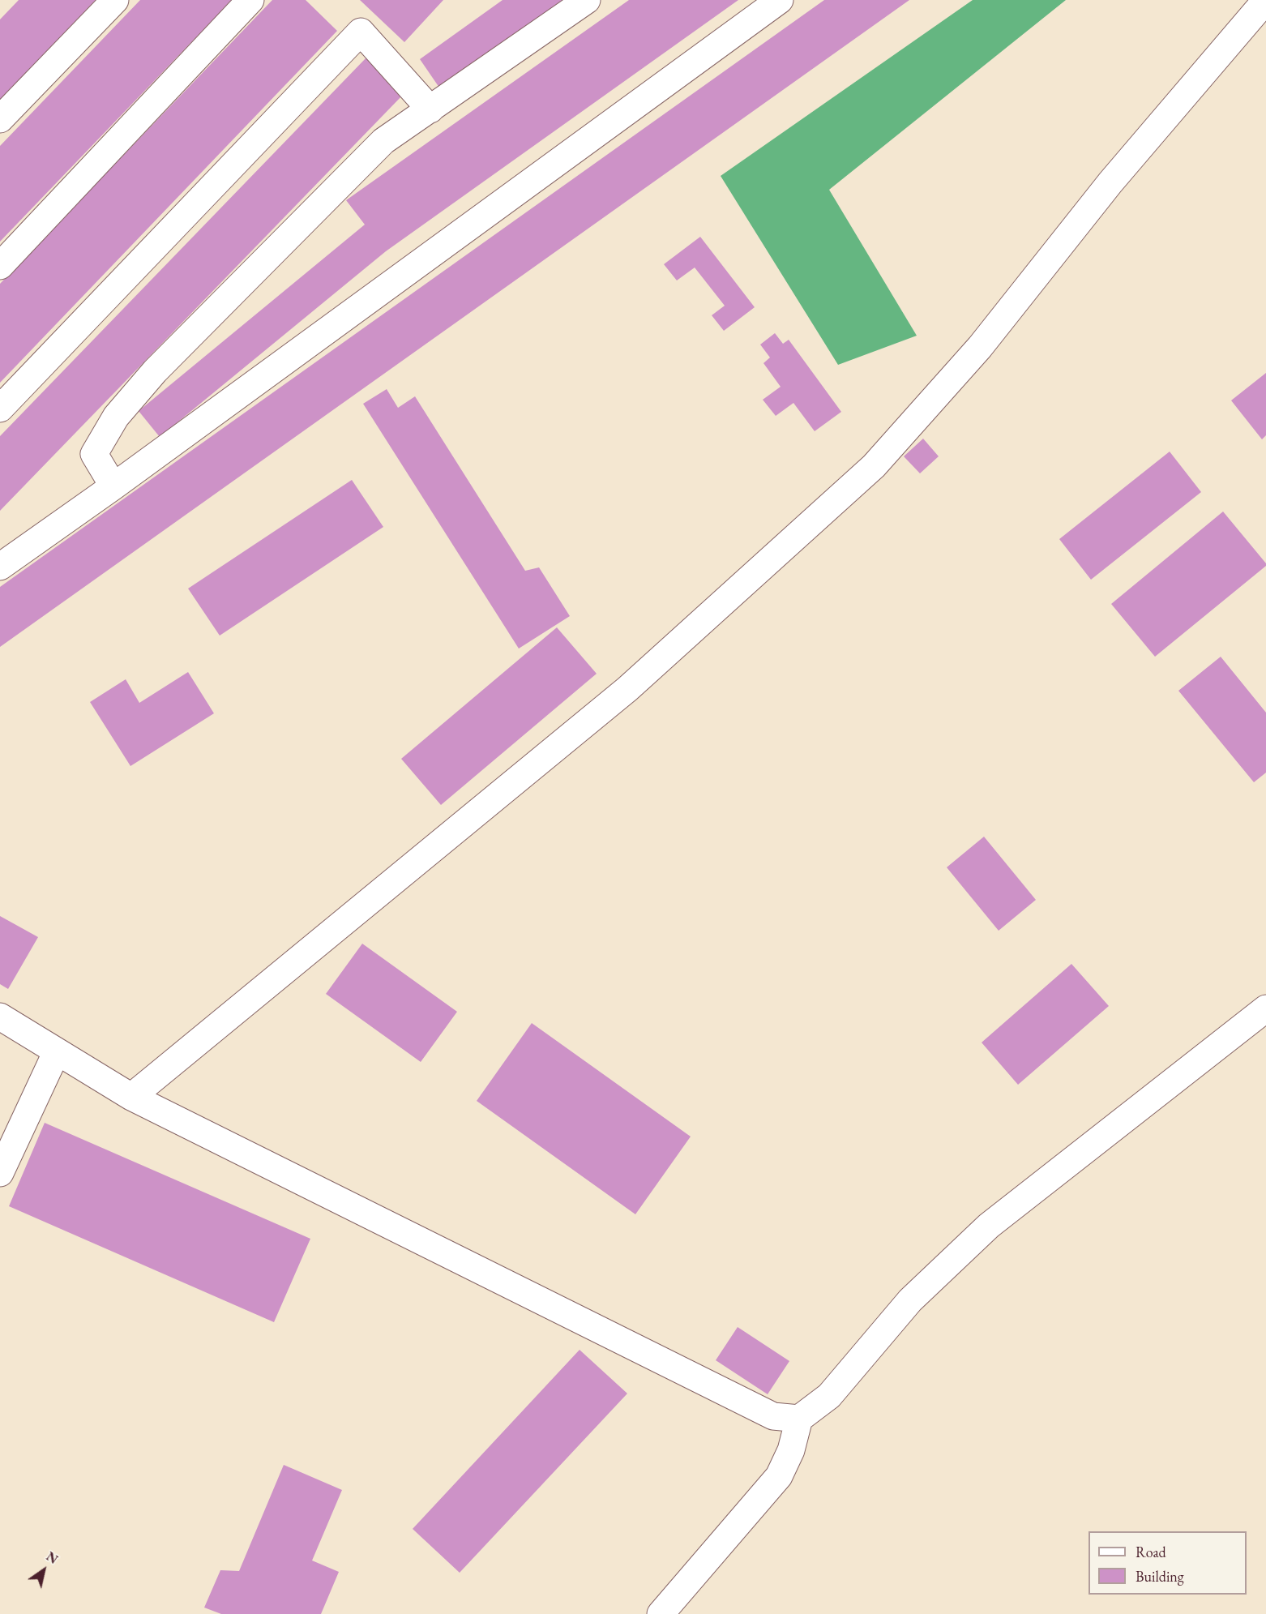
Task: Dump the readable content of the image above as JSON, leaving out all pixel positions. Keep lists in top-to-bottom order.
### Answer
{
  "legend": ["Road", "Building"],
  "north": "top right"
}
